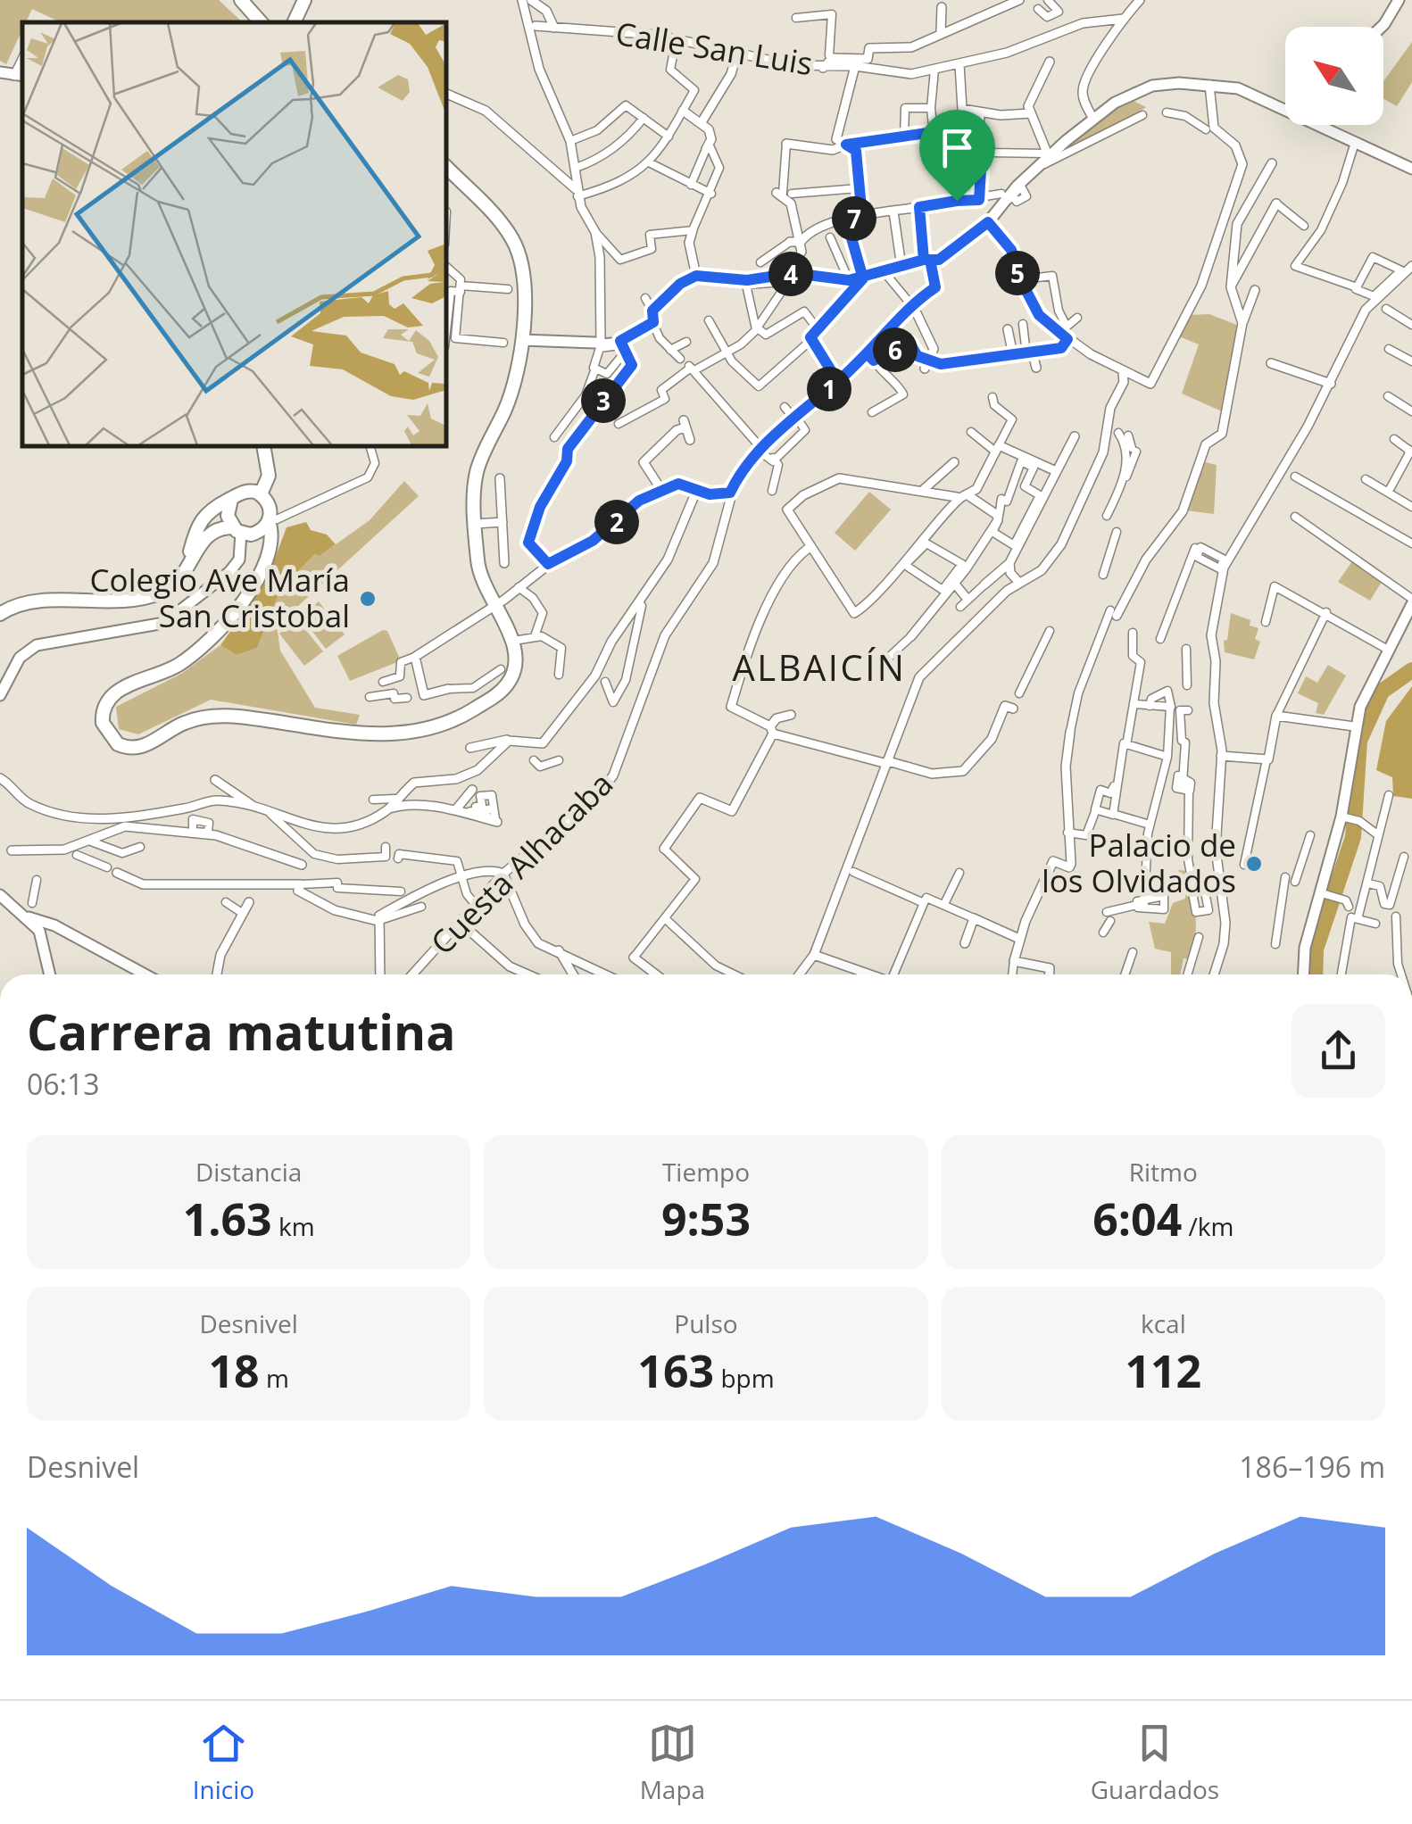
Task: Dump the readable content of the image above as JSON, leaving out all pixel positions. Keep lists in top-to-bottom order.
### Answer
{
  "streets": {
    "street": ["Calle San Luis", "Cuesta Alhacaba"]
  },
  "districts": ["ALBAICÍN"],
  "places": ["Colegio Ave María San Cristobal", "Palacio de los Olvidados"],
  "north": "top left",
  "page": {
    "pins": [
      "7",
      "5",
      "4",
      "6",
      "1",
      "3",
      "2"
    ],
    "heading": ["Carrera matutina", "06:13"],
    "stats": [
      ["Distancia", "1.63 km"],
      ["Tiempo", "9:53"],
      ["Ritmo", "6:04 /km"],
      ["Desnivel", "18 m"],
      ["Pulso", "163 bpm"],
      ["kcal", "112"]
    ],
    "chart": ["Desnivel", "186–196 m"],
    "tabs": ["Inicio", "Mapa", "Guardados"]
  }
}
